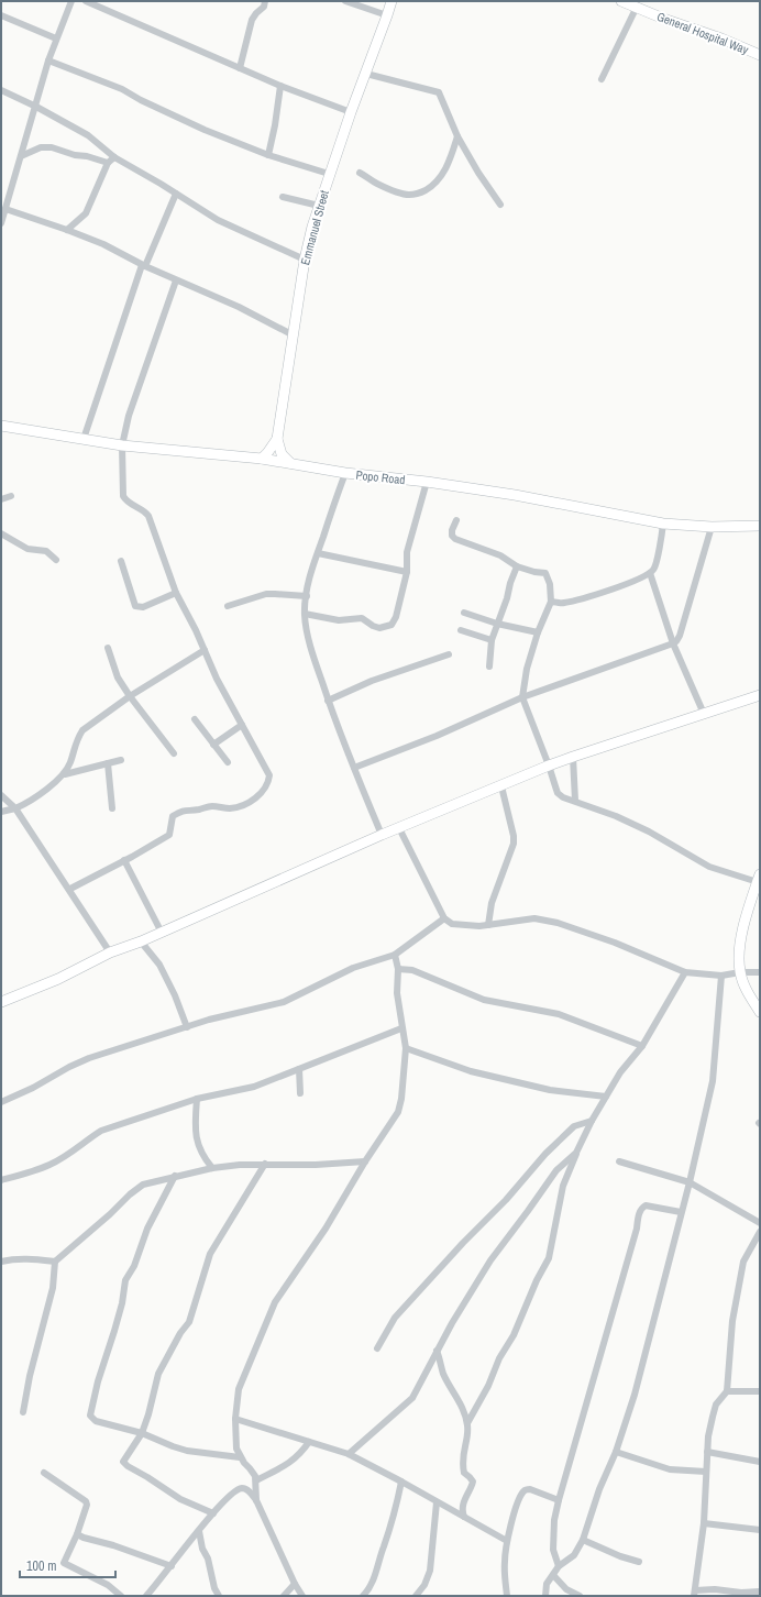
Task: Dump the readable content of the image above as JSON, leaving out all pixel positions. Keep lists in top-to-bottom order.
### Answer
{
  "streets": {
    "main road": ["General Hospital Way", "Emmanuel Street", "Popo Road"]
  },
  "crossings": [
    ["Emmanuel Street", "Popo Road"]
  ],
  "scale_bar": "100 m"
}
